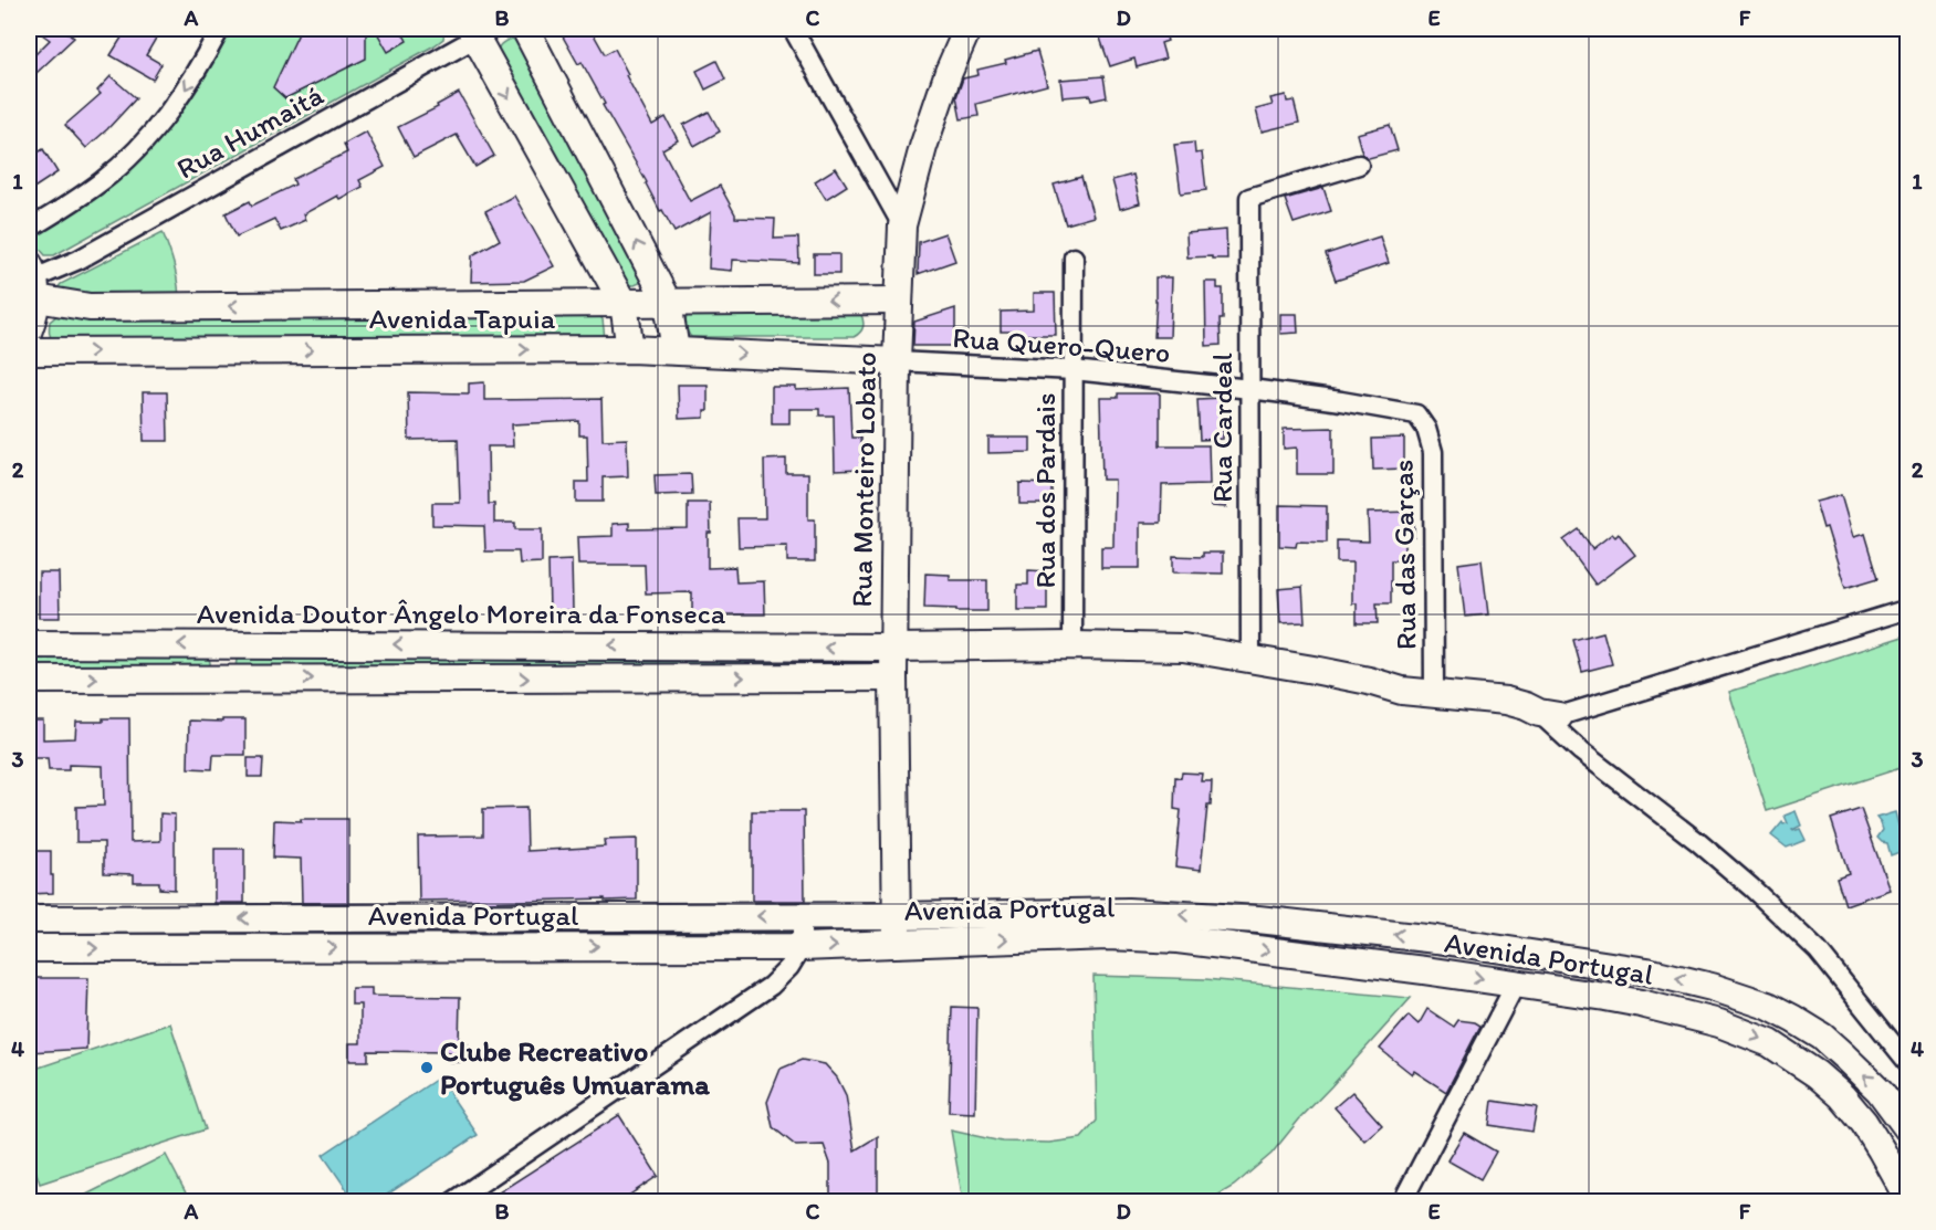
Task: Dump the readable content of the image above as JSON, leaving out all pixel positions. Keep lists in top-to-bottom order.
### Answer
{
  "streets": {
    "main road": [
      "Avenida Tapuia",
      "Rua Monteiro Lobato",
      "Avenida Doutor Ângelo Moreira da Fonseca",
      "Avenida Portugal"
    ],
    "street": [
      "Rua Humaitá",
      "Rua Quero-Quero",
      "Rua Cardeal",
      "Rua dos Pardais",
      "Rua das Garças"
    ]
  },
  "crossings": [
    ["Rua Humaitá", "Avenida Tapuia"],
    ["Avenida Tapuia", "Rua Quero-Quero"],
    ["Avenida Tapuia", "Rua Monteiro Lobato"],
    ["Rua Quero-Quero", "Rua Cardeal"],
    ["Rua Quero-Quero", "Rua Monteiro Lobato"],
    ["Rua Quero-Quero", "Rua dos Pardais"],
    ["Rua Quero-Quero", "Rua das Garças"],
    ["Rua Cardeal", "Avenida Doutor Ângelo Moreira da Fonseca"],
    ["Rua Monteiro Lobato", "Avenida Doutor Ângelo Moreira da Fonseca"],
    ["Rua Monteiro Lobato", "Avenida Portugal"],
    ["Rua dos Pardais", "Avenida Doutor Ângelo Moreira da Fonseca"],
    ["Rua das Garças", "Avenida Doutor Ângelo Moreira da Fonseca"]
  ],
  "places": ["Clube Recreativo Português Umuarama"],
  "grid": {
    "columns": [
      "A",
      "B",
      "C",
      "D",
      "E",
      "F"
    ],
    "rows": [
      "1",
      "2",
      "3",
      "4"
    ]
  }
}
